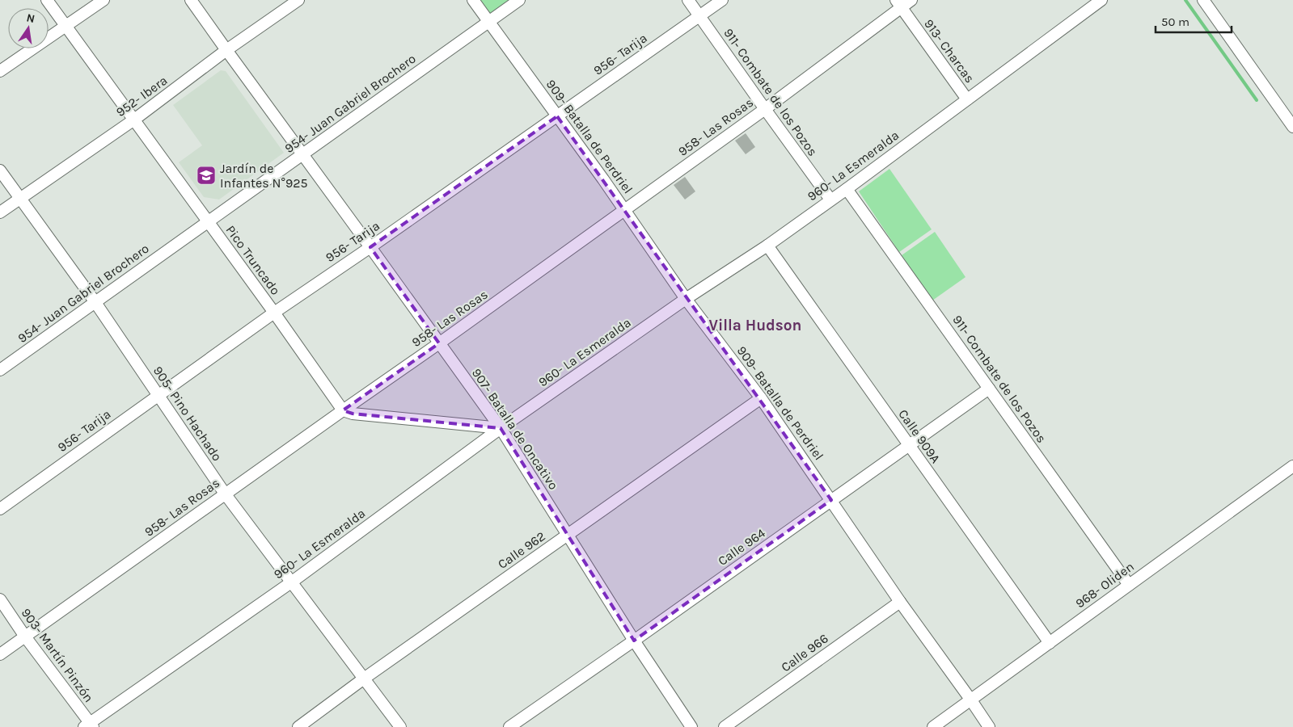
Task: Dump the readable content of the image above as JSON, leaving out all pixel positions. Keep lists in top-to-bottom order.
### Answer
{
  "streets": {
    "street": [
      "913- Charcas",
      "956- Tarija",
      "911- Combate de los Pozos",
      "952- Ibera",
      "954- Juan Gabriel Brochero",
      "958- Las Rosas",
      "909- Batalla de Perdriel",
      "960- La Esmeralda",
      "Pico Truncado",
      "905- Pino Hachado",
      "907- Batalla de Oncativo",
      "Calle 909A",
      "Calle 964",
      "Calle 962",
      "968- Oliden",
      "Calle 966",
      "903- Martín Pinzón"
    ]
  },
  "crossings": [
    ["913- Charcas", "958- Las Rosas"],
    ["913- Charcas", "960- La Esmeralda"],
    ["956- Tarija", "911- Combate de los Pozos"],
    ["956- Tarija", "909- Batalla de Perdriel"],
    ["956- Tarija", "Pico Truncado"],
    ["956- Tarija", "905- Pino Hachado"],
    ["956- Tarija", "907- Batalla de Oncativo"],
    ["911- Combate de los Pozos", "958- Las Rosas"],
    ["911- Combate de los Pozos", "960- La Esmeralda"],
    ["911- Combate de los Pozos", "Calle 964"],
    ["911- Combate de los Pozos", "968- Oliden"],
    ["952- Ibera", "Pico Truncado"],
    ["952- Ibera", "905- Pino Hachado"],
    ["952- Ibera", "907- Batalla de Oncativo"],
    ["954- Juan Gabriel Brochero", "909- Batalla de Perdriel"],
    ["954- Juan Gabriel Brochero", "Pico Truncado"],
    ["954- Juan Gabriel Brochero", "905- Pino Hachado"],
    ["954- Juan Gabriel Brochero", "907- Batalla de Oncativo"],
    ["958- Las Rosas", "909- Batalla de Perdriel"],
    ["958- Las Rosas", "Pico Truncado"],
    ["958- Las Rosas", "905- Pino Hachado"],
    ["958- Las Rosas", "907- Batalla de Oncativo"],
    ["958- Las Rosas", "903- Martín Pinzón"],
    ["909- Batalla de Perdriel", "960- La Esmeralda"],
    ["909- Batalla de Perdriel", "Calle 964"],
    ["909- Batalla de Perdriel", "Calle 962"],
    ["909- Batalla de Perdriel", "968- Oliden"],
    ["909- Batalla de Perdriel", "Calle 966"],
    ["960- La Esmeralda", "905- Pino Hachado"],
    ["960- La Esmeralda", "907- Batalla de Oncativo"],
    ["960- La Esmeralda", "Calle 909A"],
    ["960- La Esmeralda", "903- Martín Pinzón"],
    ["905- Pino Hachado", "Calle 962"],
    ["907- Batalla de Oncativo", "Calle 964"],
    ["907- Batalla de Oncativo", "Calle 962"],
    ["Calle 909A", "Calle 964"],
    ["Calle 909A", "968- Oliden"]
  ],
  "districts": ["Villa Hudson"],
  "places": {
    "school or university": ["Jardín de Infantes N°925"]
  },
  "scale_bar": "50 m",
  "north": "top"
}
